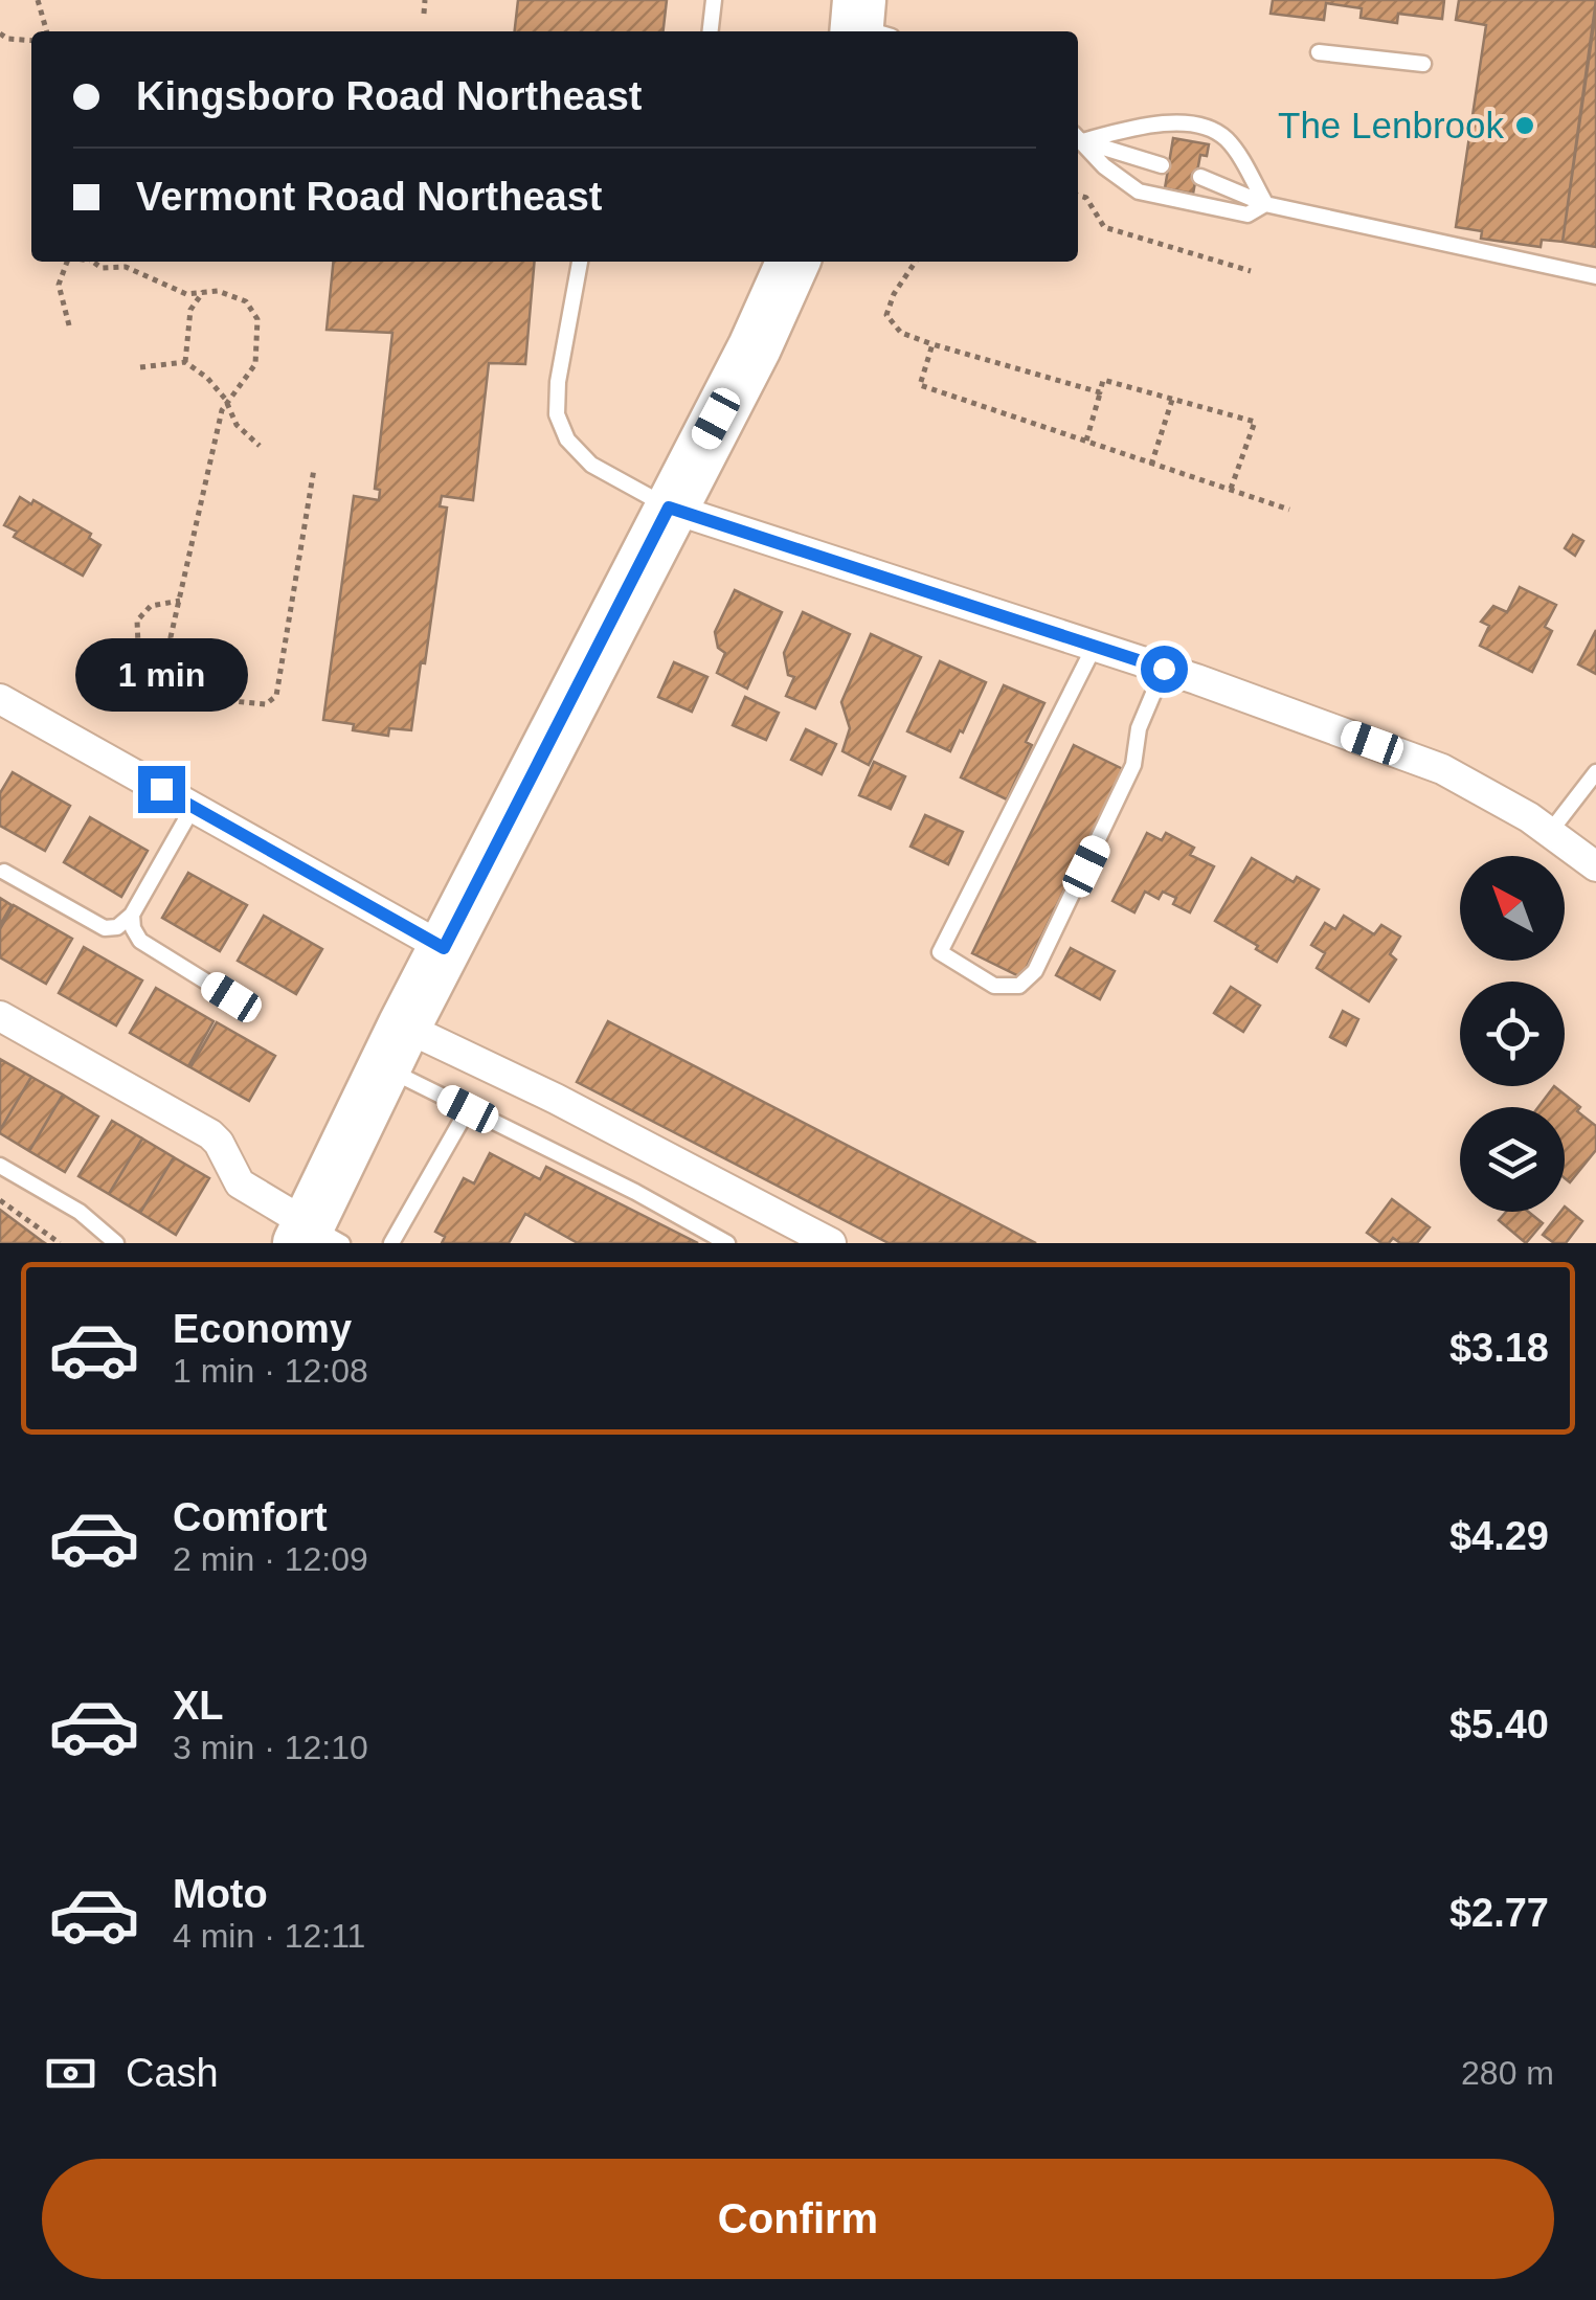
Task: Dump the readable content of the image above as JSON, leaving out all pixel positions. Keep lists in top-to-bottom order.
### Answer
{
  "places": ["The Lenbrook"],
  "north": "top left",
  "page": {
    "banner": ["Kingsboro Road Northeast", "Vermont Road Northeast"],
    "bubble": "1 min",
    "list": [
      {
        "name": "Economy",
        "note": "1 min · 12:08",
        "value": "$3.18"
      },
      {
        "name": "Comfort",
        "note": "2 min · 12:09",
        "value": "$4.29"
      },
      {
        "name": "XL",
        "note": "3 min · 12:10",
        "value": "$5.40"
      },
      {
        "name": "Moto",
        "note": "4 min · 12:11",
        "value": "$2.77"
      }
    ],
    "pay": ["Cash", "280 m"],
    "buttons": "Confirm"
  }
}
